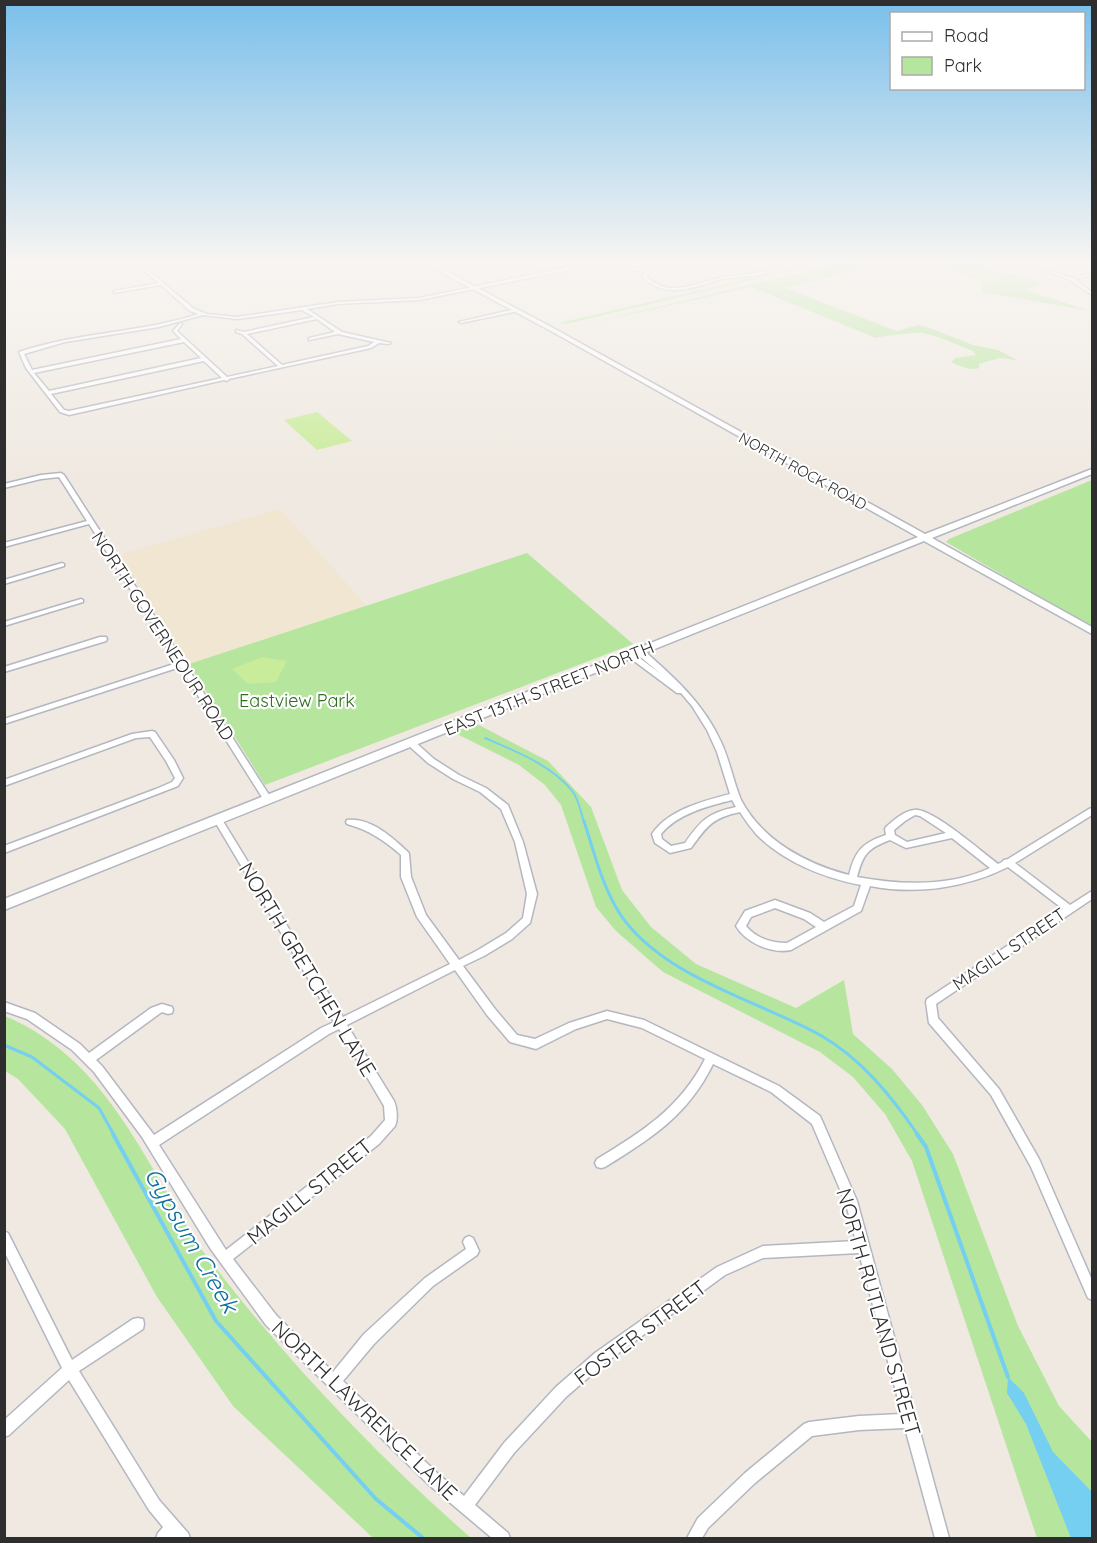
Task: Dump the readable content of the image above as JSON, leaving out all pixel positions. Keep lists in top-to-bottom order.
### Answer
{
  "streets": {
    "main road": ["NORTH ROCK ROAD", "EAST 13TH STREET NORTH"],
    "street": [
      "NORTH GOVERNEOUR ROAD",
      "MAGILL STREET",
      "NORTH GRETCHEN LANE",
      "NORTH RUTLAND STREET",
      "FOSTER STREET",
      "NORTH LAWRENCE LANE"
    ]
  },
  "crossings": [
    ["NORTH ROCK ROAD", "EAST 13TH STREET NORTH"],
    ["NORTH GOVERNEOUR ROAD", "EAST 13TH STREET NORTH"],
    ["EAST 13TH STREET NORTH", "NORTH GRETCHEN LANE"],
    ["MAGILL STREET", "NORTH GRETCHEN LANE"],
    ["MAGILL STREET", "NORTH LAWRENCE LANE"],
    ["NORTH RUTLAND STREET", "FOSTER STREET"],
    ["FOSTER STREET", "NORTH LAWRENCE LANE"]
  ],
  "water": ["Gypsum Creek"],
  "parks": ["Eastview Park"],
  "legend": ["Road", "Park"]
}
